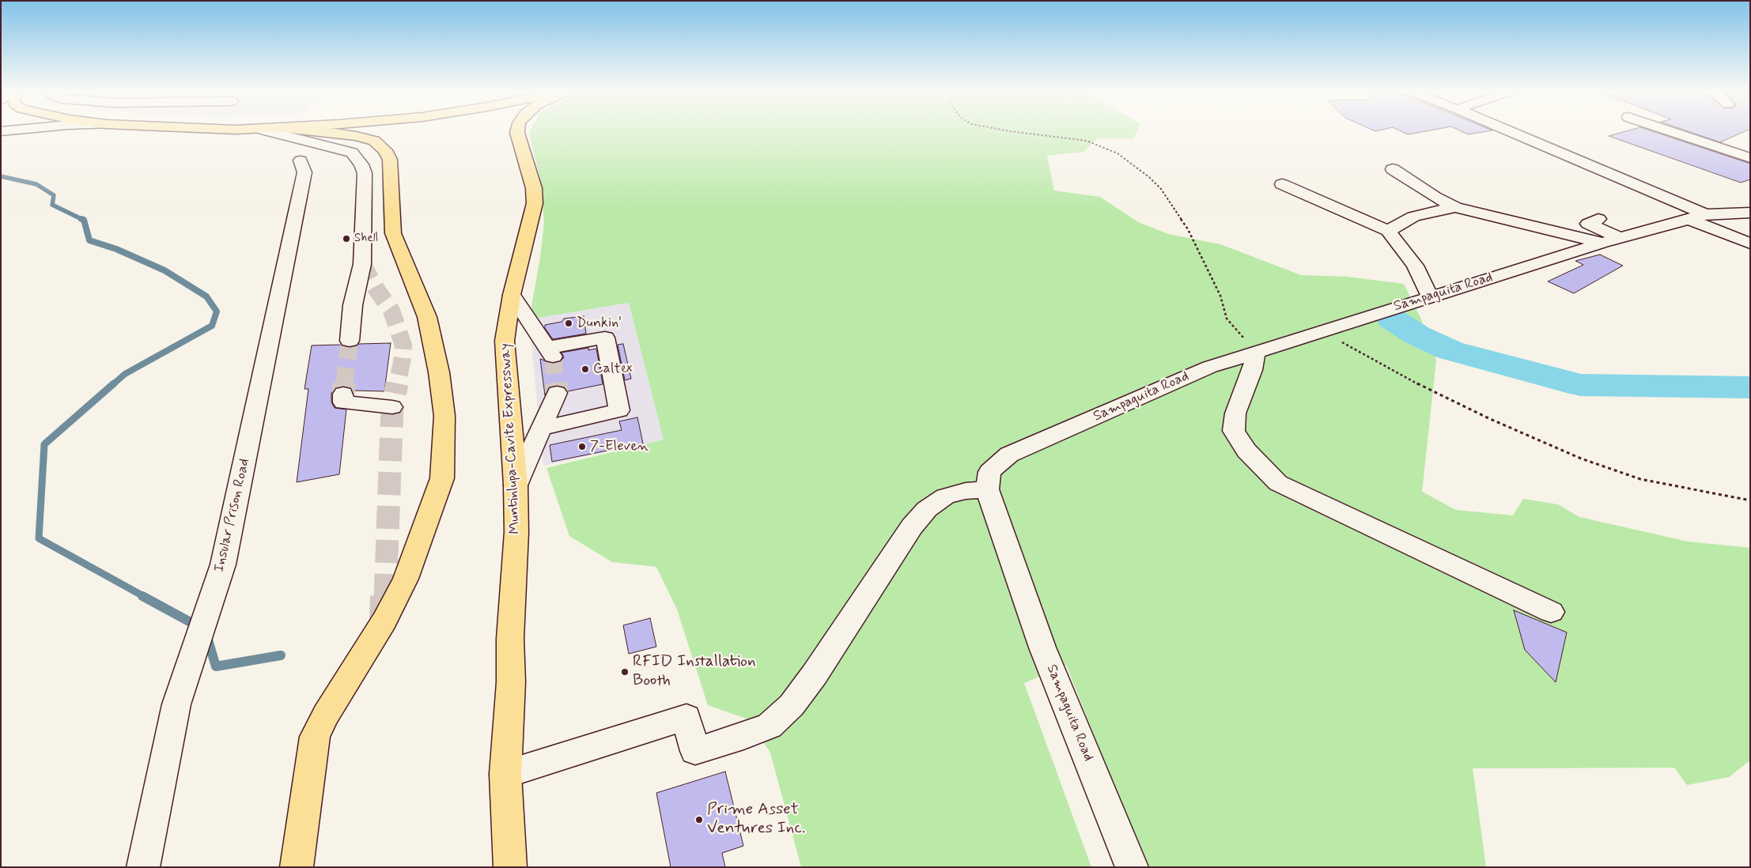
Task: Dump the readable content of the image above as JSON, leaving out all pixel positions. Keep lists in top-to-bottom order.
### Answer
{
  "streets": {
    "main road": ["Muntinlupa-Cavite Expressway"],
    "street": ["Sampaguita Road", "Insular Prison Road"]
  },
  "places": [
    "Shell",
    "Dunkin'",
    "Caltex",
    "7-Eleven",
    "RFID Installation Booth",
    "Prime Asset Ventures Inc."
  ]
}
